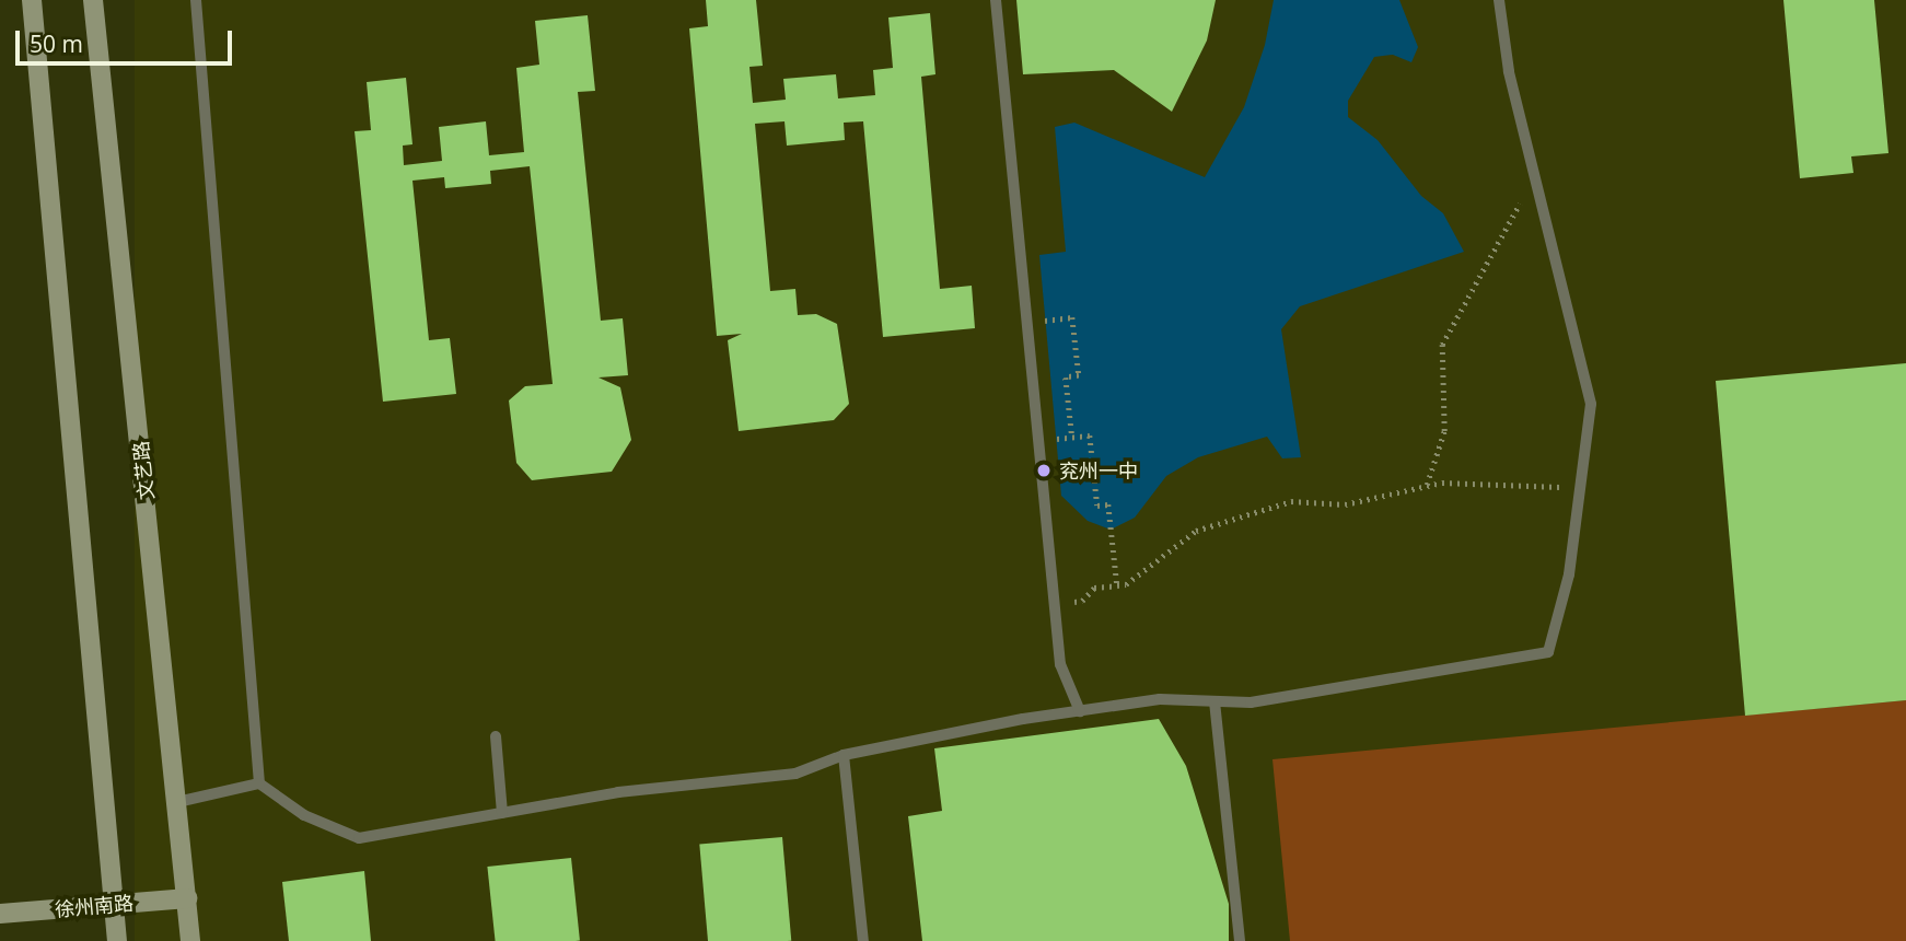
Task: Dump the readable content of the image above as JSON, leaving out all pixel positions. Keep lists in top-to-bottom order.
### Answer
{
  "streets": {
    "main road": ["文艺路", "徐州南路"]
  },
  "crossings": [
    ["文艺路", "徐州南路"]
  ],
  "places": ["兖州一中"],
  "scale_bar": "50 m"
}
